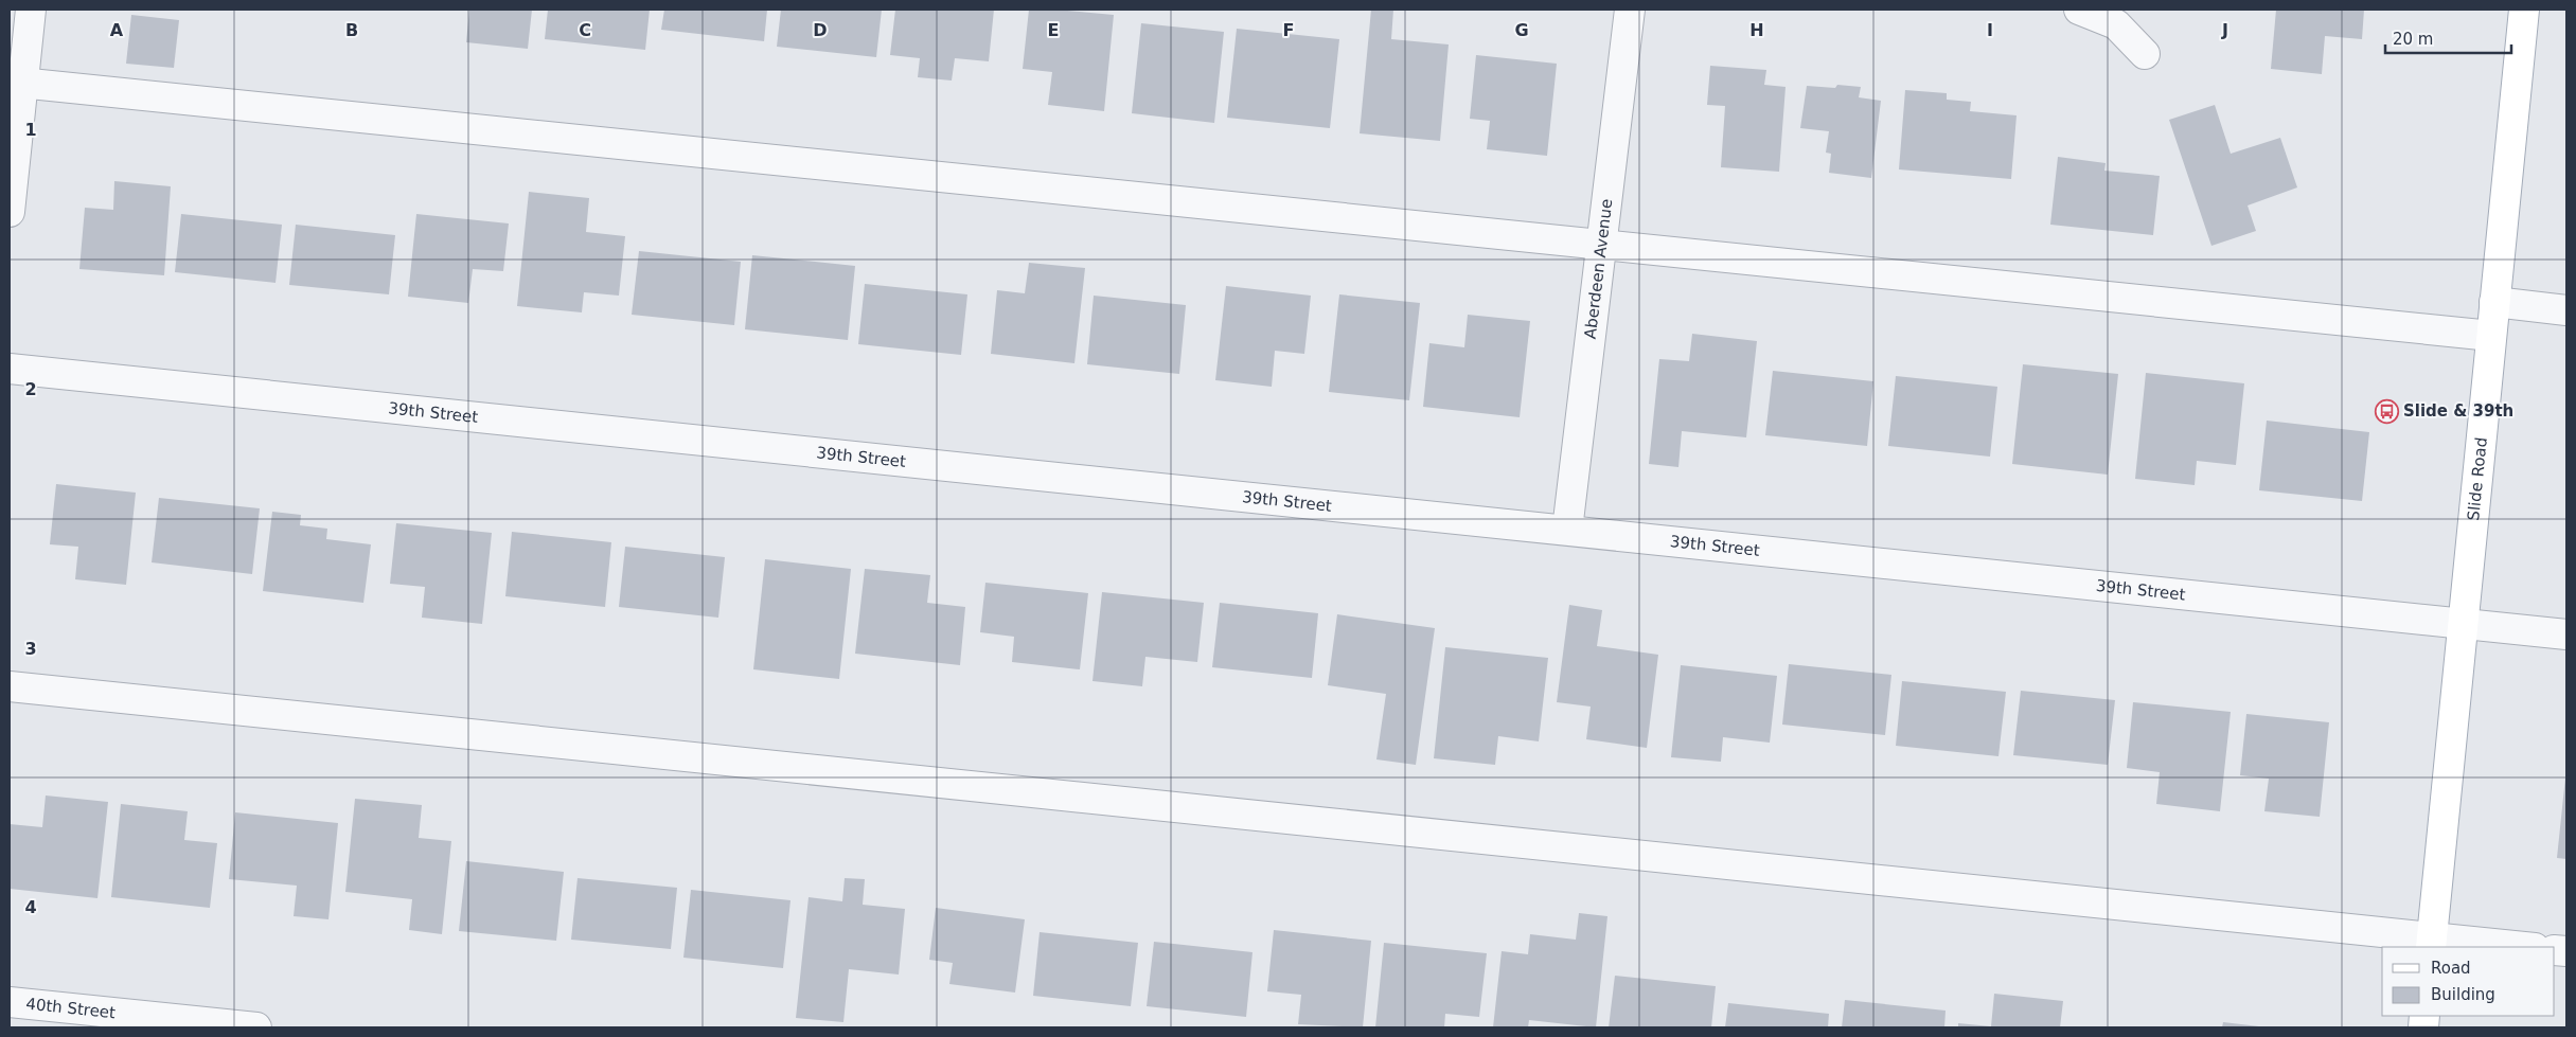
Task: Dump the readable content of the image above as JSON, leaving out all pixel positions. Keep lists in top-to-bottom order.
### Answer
{
  "streets": {
    "main road": ["Slide Road"],
    "street": ["Aberdeen Avenue", "39th Street", "40th Street"]
  },
  "crossings": [
    ["Aberdeen Avenue", "39th Street"],
    ["39th Street", "Slide Road"]
  ],
  "places": {
    "bus stop": ["Slide & 39th"]
  },
  "legend": ["Road", "Building"],
  "scale_bar": "20 m",
  "grid": {
    "columns": [
      "A",
      "B",
      "C",
      "D",
      "E",
      "F",
      "G",
      "H",
      "I",
      "J"
    ],
    "rows": [
      "1",
      "2",
      "3",
      "4"
    ]
  }
}
